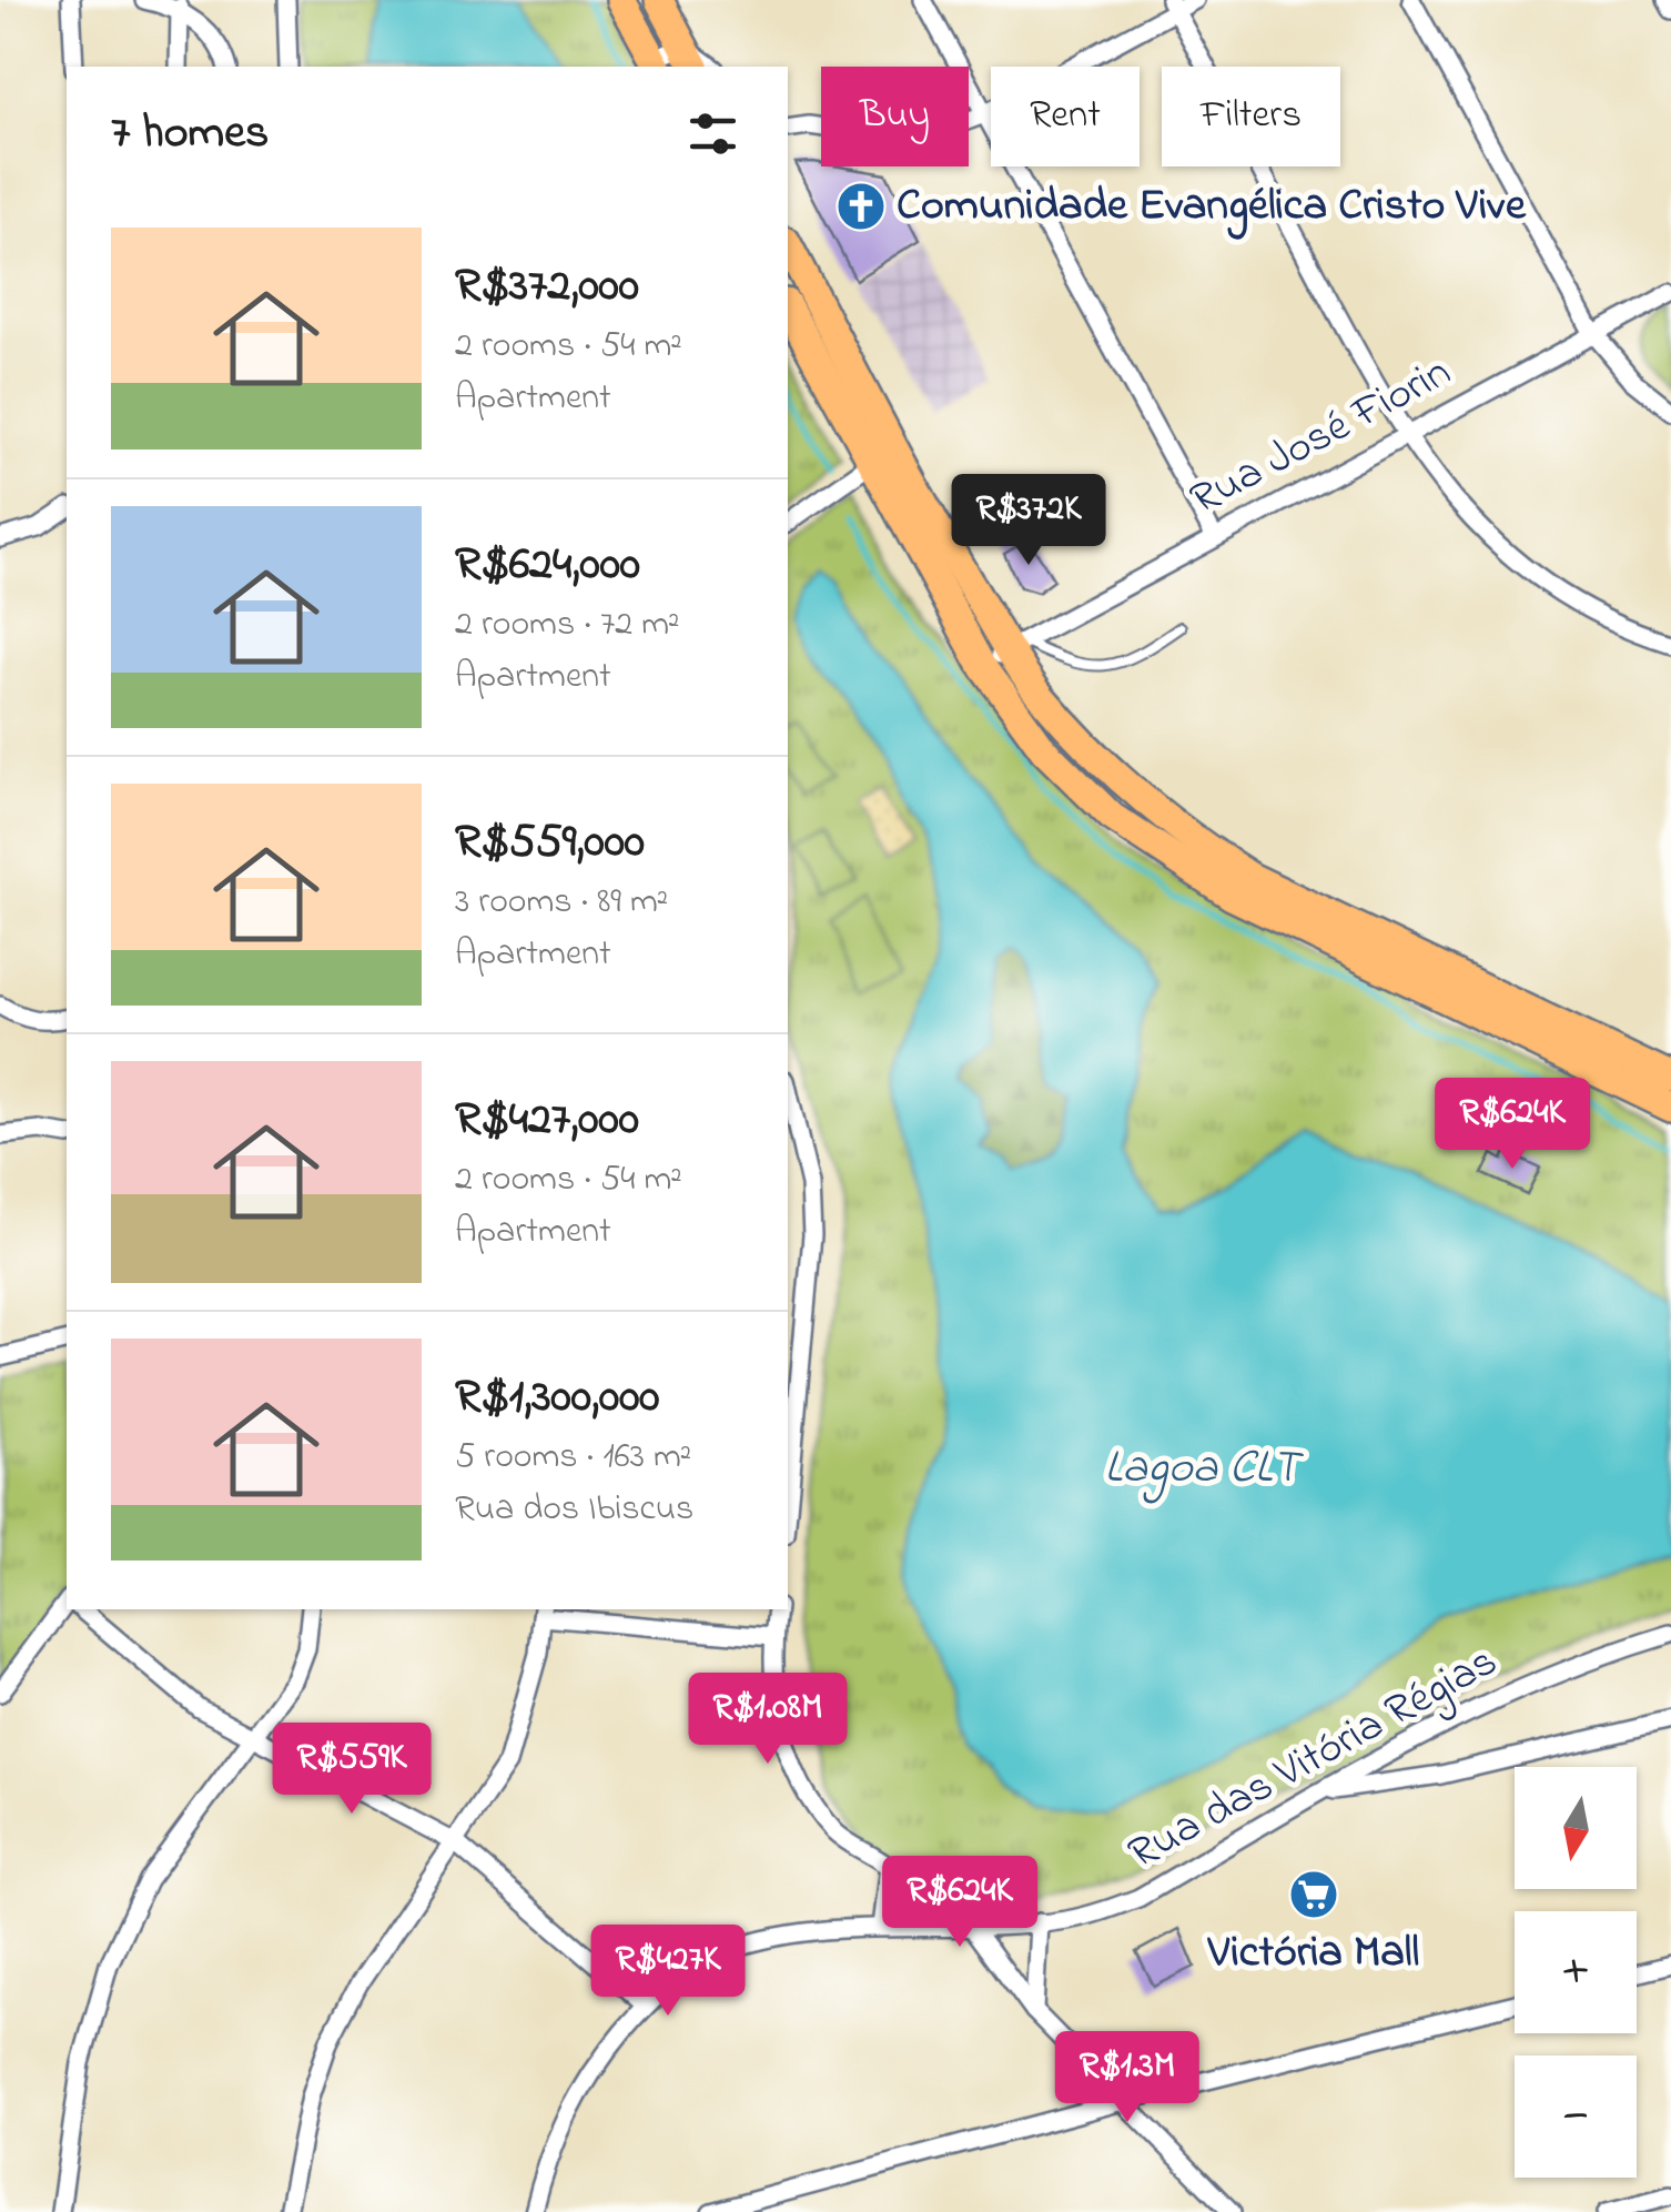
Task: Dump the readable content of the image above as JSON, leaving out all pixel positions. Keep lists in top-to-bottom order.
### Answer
{
  "streets": {
    "street": ["Rua José Fiorin", "Rua das Vitória Régias"]
  },
  "water": ["Lagoa CLT"],
  "places": {
    "church": ["Comunidade Evangélica Cristo Vive"],
    "supermarket": ["Victória Mall"]
  },
  "north": "bottom",
  "page": {
    "chip": ["Buy", "Rent", "Filters"],
    "heading": "7 homes",
    "list": [
      {
        "name": "R$372,000",
        "note": "2 rooms · 54 m² · Apartment"
      },
      {
        "name": "R$624,000",
        "note": "2 rooms · 72 m² · Apartment"
      },
      {
        "name": "R$559,000",
        "note": "3 rooms · 89 m² · Apartment"
      },
      {
        "name": "R$427,000",
        "note": "2 rooms · 54 m² · Apartment"
      },
      {
        "name": "R$1,300,000",
        "note": "5 rooms · 163 m² · Rua dos Ibiscus"
      }
    ],
    "price": [
      "R$372K",
      "R$624K",
      "R$1.08M",
      "R$559K",
      "R$624K",
      "R$427K",
      "R$1.3M"
    ],
    "map_buttons": ["+", "−"]
  }
}
